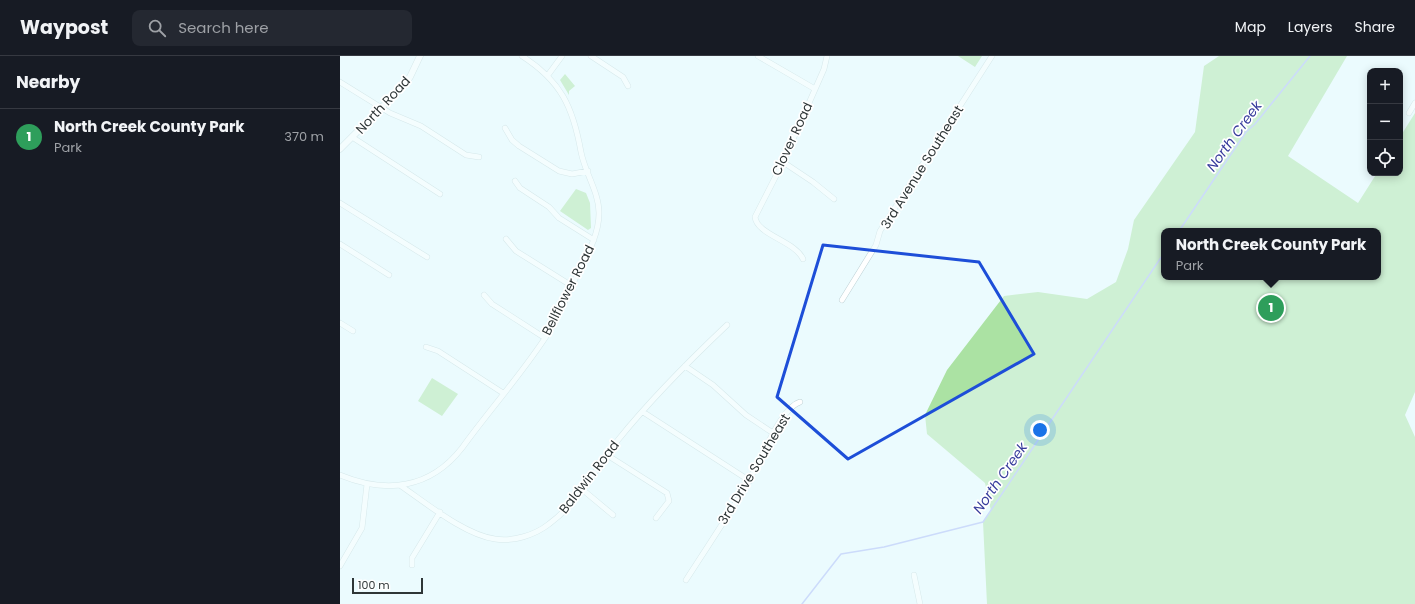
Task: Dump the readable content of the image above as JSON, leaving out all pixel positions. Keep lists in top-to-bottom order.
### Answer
{
  "streets": {
    "street": [
      "North Road",
      "Clover Road",
      "3rd Avenue Southeast",
      "Bellflower Road",
      "3rd Drive Southeast",
      "Baldwin Road"
    ]
  },
  "crossings": [
    ["Bellflower Road", "Baldwin Road"]
  ],
  "water": ["North Creek"],
  "scale_bar": "100 m",
  "page": {
    "header": "Waypost",
    "search": "Search here",
    "nav": ["Map", "Layers", "Share"],
    "heading": "Nearby",
    "map_buttons": ["+", "−"],
    "list": [
      {
        "mark": "1",
        "name": "North Creek County Park",
        "note": "Park",
        "value": "370 m"
      }
    ],
    "popup": ["North Creek County Park", "Park"],
    "pins": "1",
    "scale": "100 m"
  }
}
